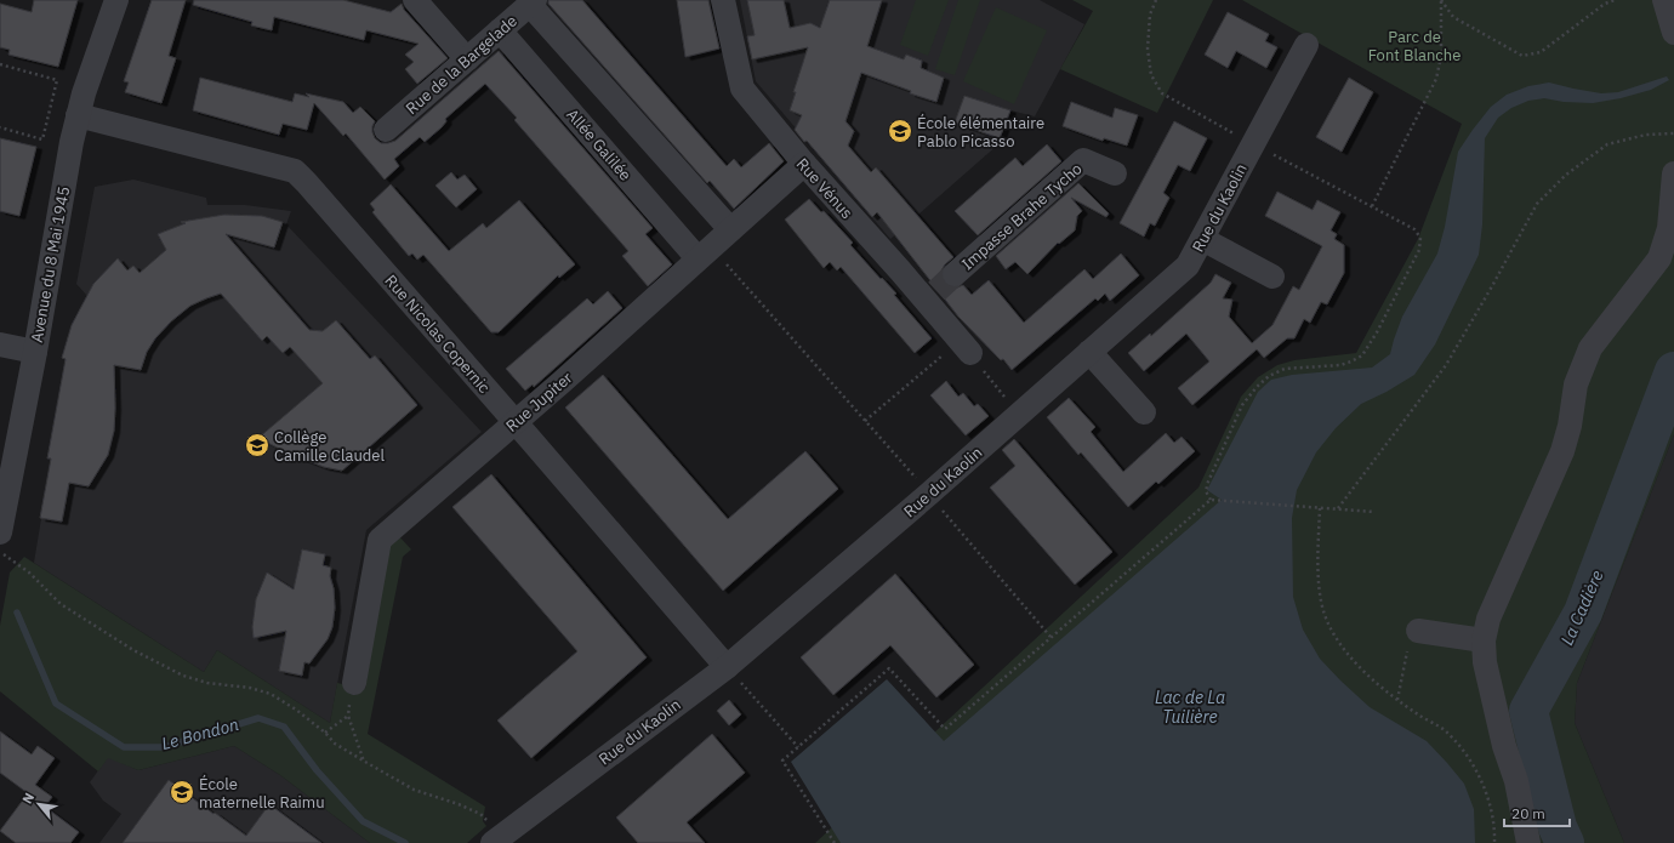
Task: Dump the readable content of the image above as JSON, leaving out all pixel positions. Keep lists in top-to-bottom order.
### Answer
{
  "streets": {
    "street": [
      "Rue de la Bargelade",
      "Allée Galilée",
      "Rue Vénus",
      "Rue du Kaolin",
      "Impasse Brahe Tycho",
      "Avenue du 8 Mai 1945",
      "Rue Nicolas Copernic",
      "Rue Jupiter"
    ]
  },
  "crossings": [
    ["Rue de la Bargelade", "Allée Galilée"],
    ["Allée Galilée", "Rue Jupiter"],
    ["Rue Vénus", "Rue Jupiter"],
    ["Rue du Kaolin", "Rue Nicolas Copernic"],
    ["Avenue du 8 Mai 1945", "Rue Nicolas Copernic"],
    ["Rue Nicolas Copernic", "Rue Jupiter"]
  ],
  "water": ["La Cadière", "Lac de La Tuilière", "Le Bondon"],
  "parks": ["Parc de Font Blanche"],
  "places": {
    "school or university": ["École élémentaire Pablo Picasso", "Collège Camille Claudel", "École maternelle Raimu"]
  },
  "scale_bar": "20 m",
  "north": "top left"
}
